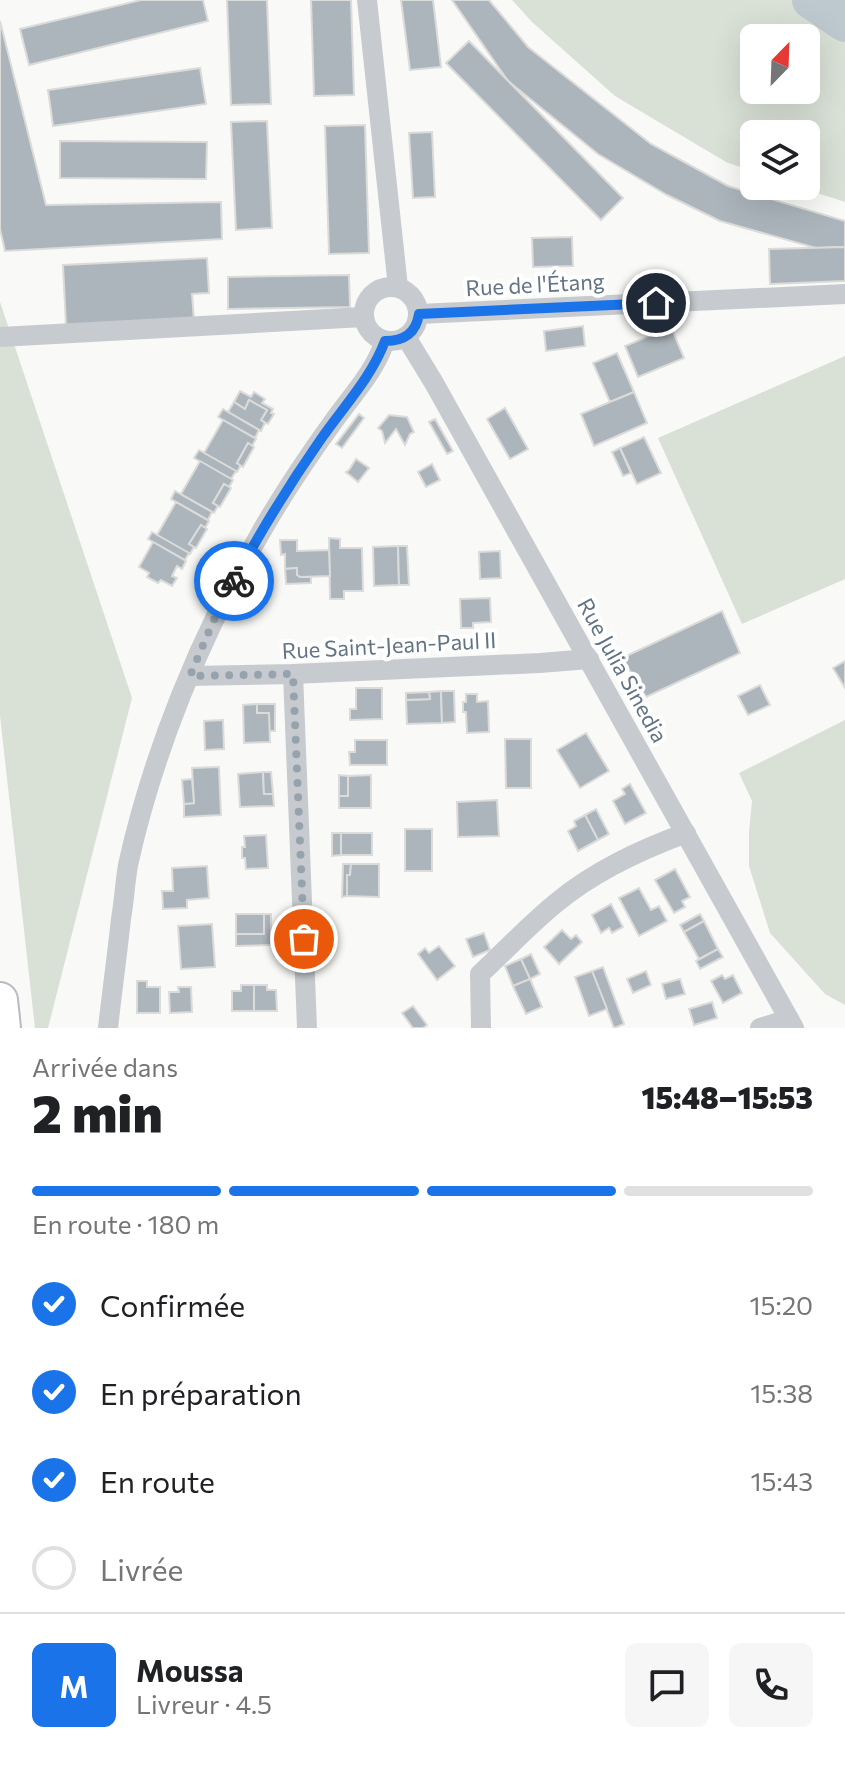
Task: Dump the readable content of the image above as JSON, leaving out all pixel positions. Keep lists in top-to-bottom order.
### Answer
{
  "streets": {
    "street": ["Rue de l'Étang", "Rue Saint-Jean-Paul II", "Rue Julia Sinedia"]
  },
  "crossings": [
    ["Rue de l'Étang", "Rue Julia Sinedia"],
    ["Rue Saint-Jean-Paul II", "Rue Julia Sinedia"]
  ],
  "north": "top right",
  "page": {
    "heading": ["2 min", "Arrivée dans", "15:48–15:53"],
    "panel": ["Moussa", "Livreur · 4.5"],
    "bar": "En route · 180 m",
    "list": [
      ["Confirmée", "15:20"],
      ["En préparation", "15:38"],
      ["En route", "15:43"],
      "Livrée"
    ],
    "round": "M"
  }
}
